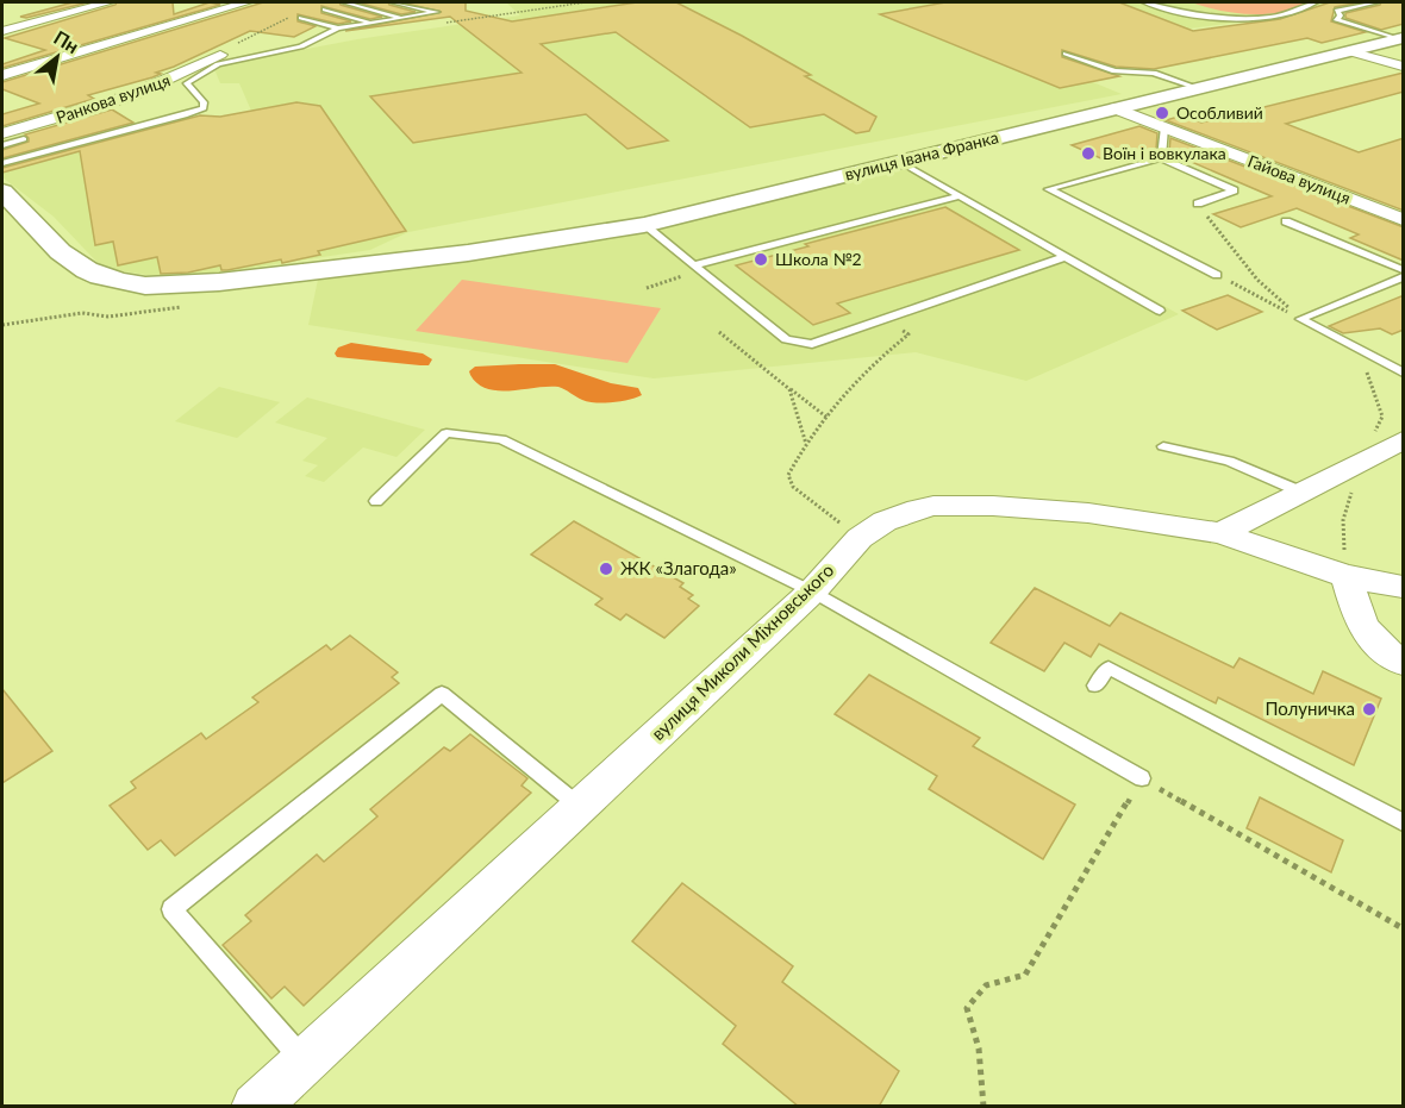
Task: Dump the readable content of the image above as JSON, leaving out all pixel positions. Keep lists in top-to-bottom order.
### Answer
{
  "streets": {
    "main road": ["вулиця Івана Франка"],
    "street": ["Ранкова вулиця", "Гайова вулиця", "вулиця Миколи Міхновського"]
  },
  "crossings": [
    ["вулиця Івана Франка", "Гайова вулиця"]
  ],
  "places": [
    "Особливий",
    "Воїн і вовкулака",
    "Школа №2",
    "ЖК «Злагода»",
    "Полуничка"
  ],
  "north": "top right"
}
